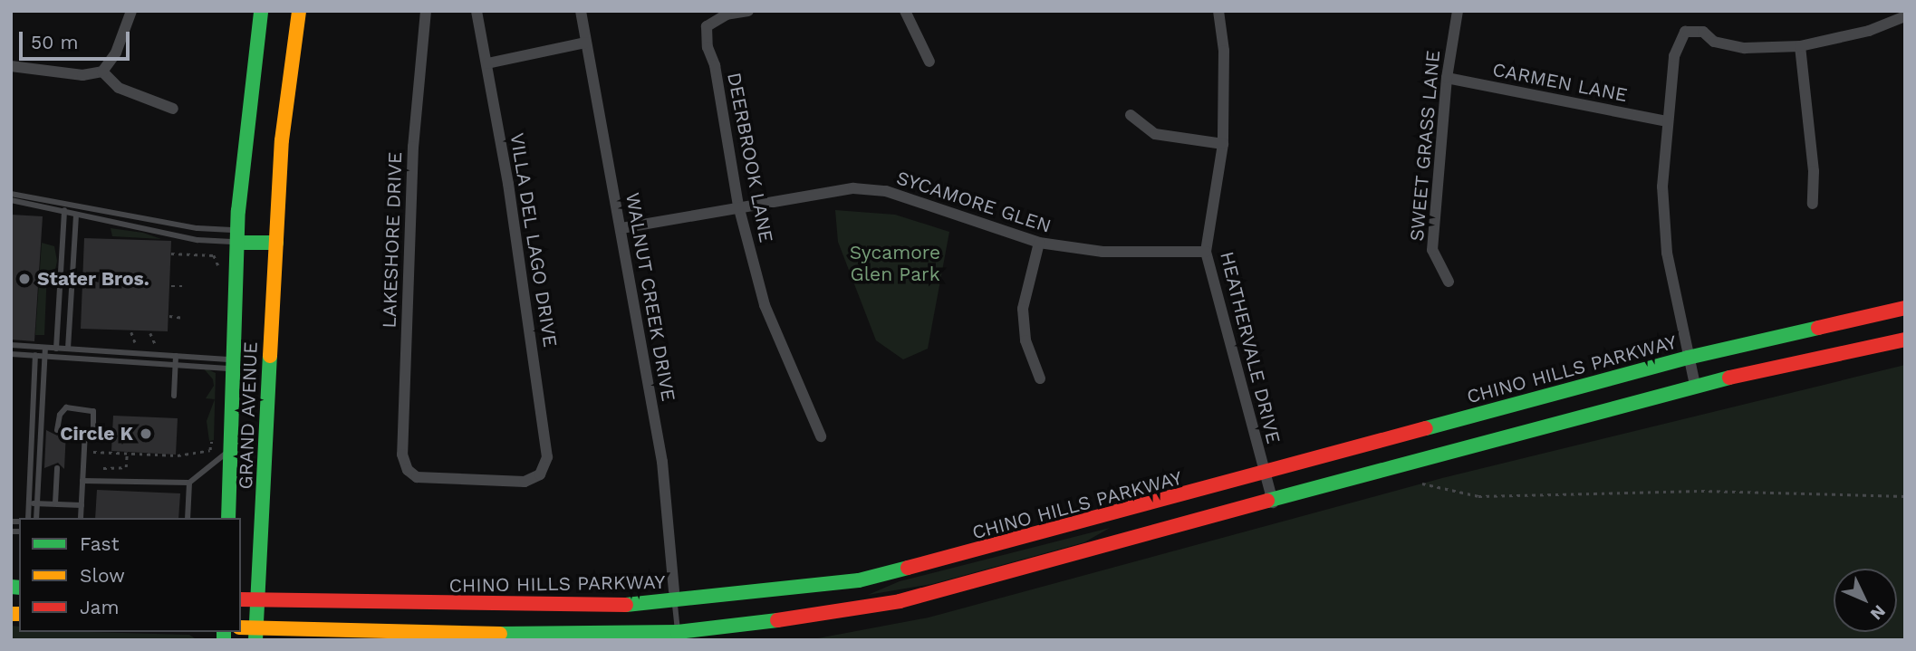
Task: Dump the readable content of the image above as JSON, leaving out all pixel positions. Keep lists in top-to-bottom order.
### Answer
{
  "streets": {
    "main road": ["CHINO HILLS PARKWAY", "GRAND AVENUE"],
    "street": [
      "CARMEN LANE",
      "SWEET GRASS LANE",
      "DEERBROOK LANE",
      "SYCAMORE GLEN",
      "LAKESHORE DRIVE",
      "VILLA DEL LAGO DRIVE",
      "WALNUT CREEK DRIVE",
      "HEATHERVALE DRIVE"
    ]
  },
  "crossings": [
    ["CARMEN LANE", "SWEET GRASS LANE"],
    ["DEERBROOK LANE", "SYCAMORE GLEN"],
    ["SYCAMORE GLEN", "WALNUT CREEK DRIVE"],
    ["SYCAMORE GLEN", "HEATHERVALE DRIVE"],
    ["LAKESHORE DRIVE", "VILLA DEL LAGO DRIVE"],
    ["WALNUT CREEK DRIVE", "CHINO HILLS PARKWAY"],
    ["HEATHERVALE DRIVE", "CHINO HILLS PARKWAY"],
    ["CHINO HILLS PARKWAY", "GRAND AVENUE"]
  ],
  "parks": ["Sycamore Glen Park"],
  "places": ["Stater Bros.", "Circle K"],
  "legend": ["Fast", "Slow", "Jam"],
  "scale_bar": "50 m",
  "north": "bottom right"
}
